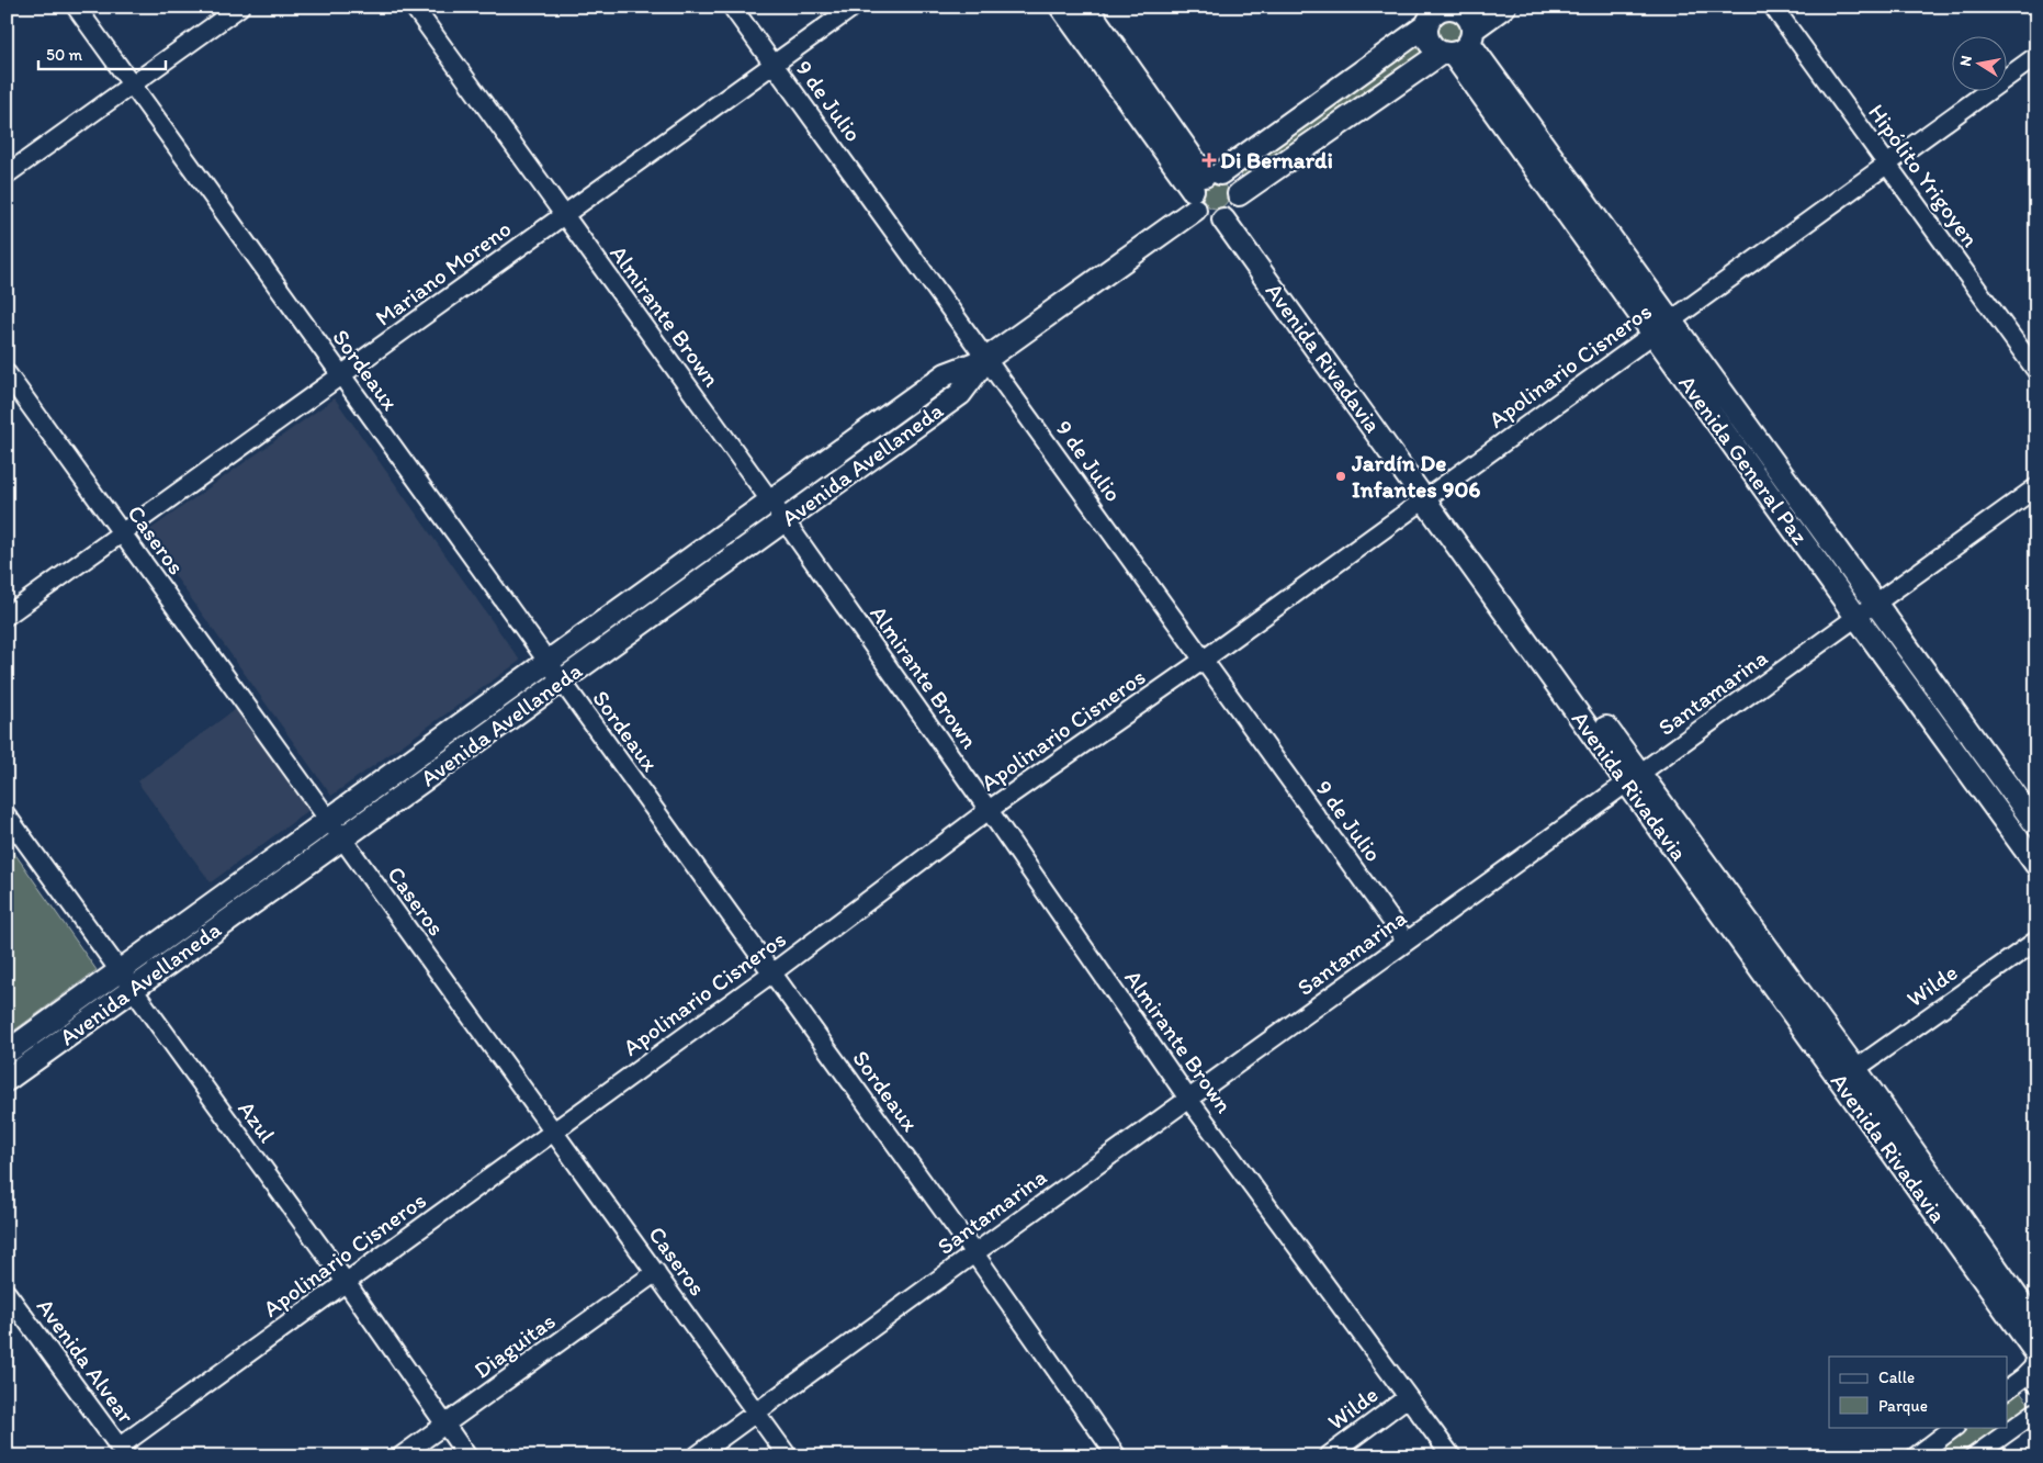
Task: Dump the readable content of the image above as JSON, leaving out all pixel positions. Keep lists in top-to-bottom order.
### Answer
{
  "streets": {
    "main road": ["Avenida Rivadavia", "Avenida General Paz", "Avenida Avellaneda"],
    "street": [
      "9 de Julio",
      "Hipólito Yrigoyen",
      "Mariano Moreno",
      "Almirante Brown",
      "Apolinario Cisneros",
      "Sordeaux",
      "Caseros",
      "Santamarina",
      "Wilde",
      "Azul",
      "Diaguitas",
      "Avenida Alvear"
    ]
  },
  "crossings": [
    ["9 de Julio", "Mariano Moreno"],
    ["9 de Julio", "Apolinario Cisneros"],
    ["9 de Julio", "Avenida Avellaneda"],
    ["9 de Julio", "Santamarina"],
    ["Hipólito Yrigoyen", "Apolinario Cisneros"],
    ["Mariano Moreno", "Almirante Brown"],
    ["Mariano Moreno", "Sordeaux"],
    ["Mariano Moreno", "Caseros"],
    ["Almirante Brown", "Apolinario Cisneros"],
    ["Almirante Brown", "Avenida Avellaneda"],
    ["Almirante Brown", "Santamarina"],
    ["Almirante Brown", "Wilde"],
    ["Avenida Rivadavia", "Apolinario Cisneros"],
    ["Avenida Rivadavia", "Avenida Avellaneda"],
    ["Avenida Rivadavia", "Santamarina"],
    ["Avenida Rivadavia", "Wilde"],
    ["Apolinario Cisneros", "Sordeaux"],
    ["Apolinario Cisneros", "Avenida General Paz"],
    ["Apolinario Cisneros", "Caseros"],
    ["Apolinario Cisneros", "Azul"],
    ["Apolinario Cisneros", "Avenida Alvear"],
    ["Sordeaux", "Avenida Avellaneda"],
    ["Sordeaux", "Santamarina"],
    ["Avenida General Paz", "Santamarina"],
    ["Avenida Avellaneda", "Caseros"],
    ["Avenida Avellaneda", "Azul"],
    ["Caseros", "Santamarina"],
    ["Caseros", "Diaguitas"],
    ["Azul", "Diaguitas"]
  ],
  "places": {
    "health": ["Di Bernardi"],
    "other": ["Jardín De Infantes 906"]
  },
  "legend": ["Calle", "Parque"],
  "scale_bar": "50 m",
  "north": "left"
}
